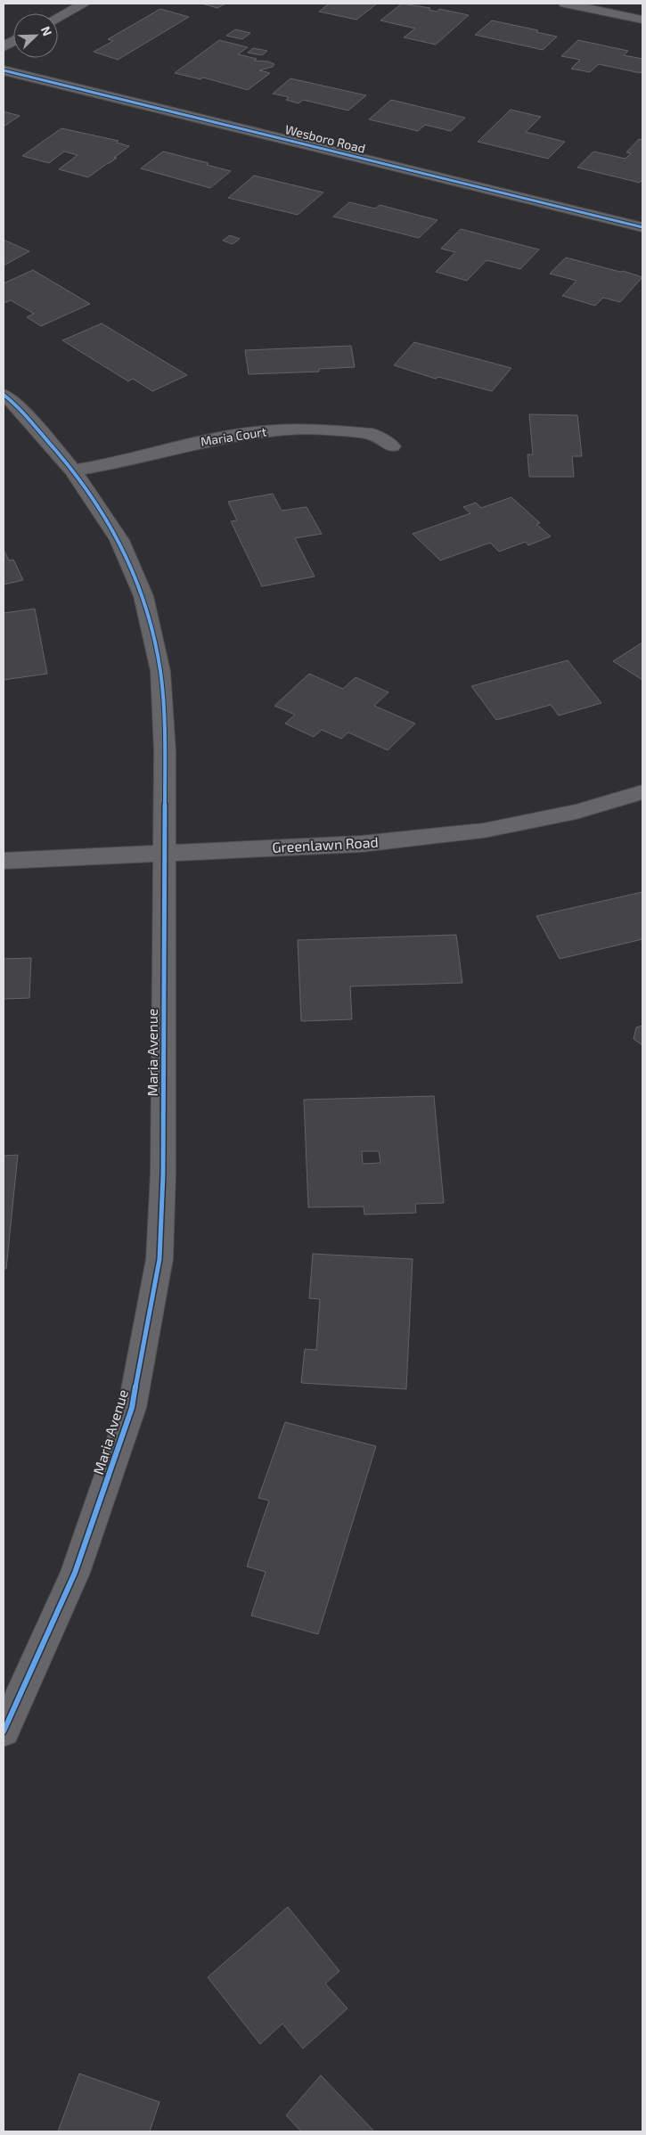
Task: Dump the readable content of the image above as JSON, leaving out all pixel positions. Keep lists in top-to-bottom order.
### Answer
{
  "streets": {
    "street": [
      "Wesboro Road",
      "Maria Court",
      "Greenlawn Road",
      "Maria Avenue"
    ]
  },
  "crossings": [
    ["Maria Court", "Maria Avenue"],
    ["Greenlawn Road", "Maria Avenue"]
  ],
  "north": "top right"
}
